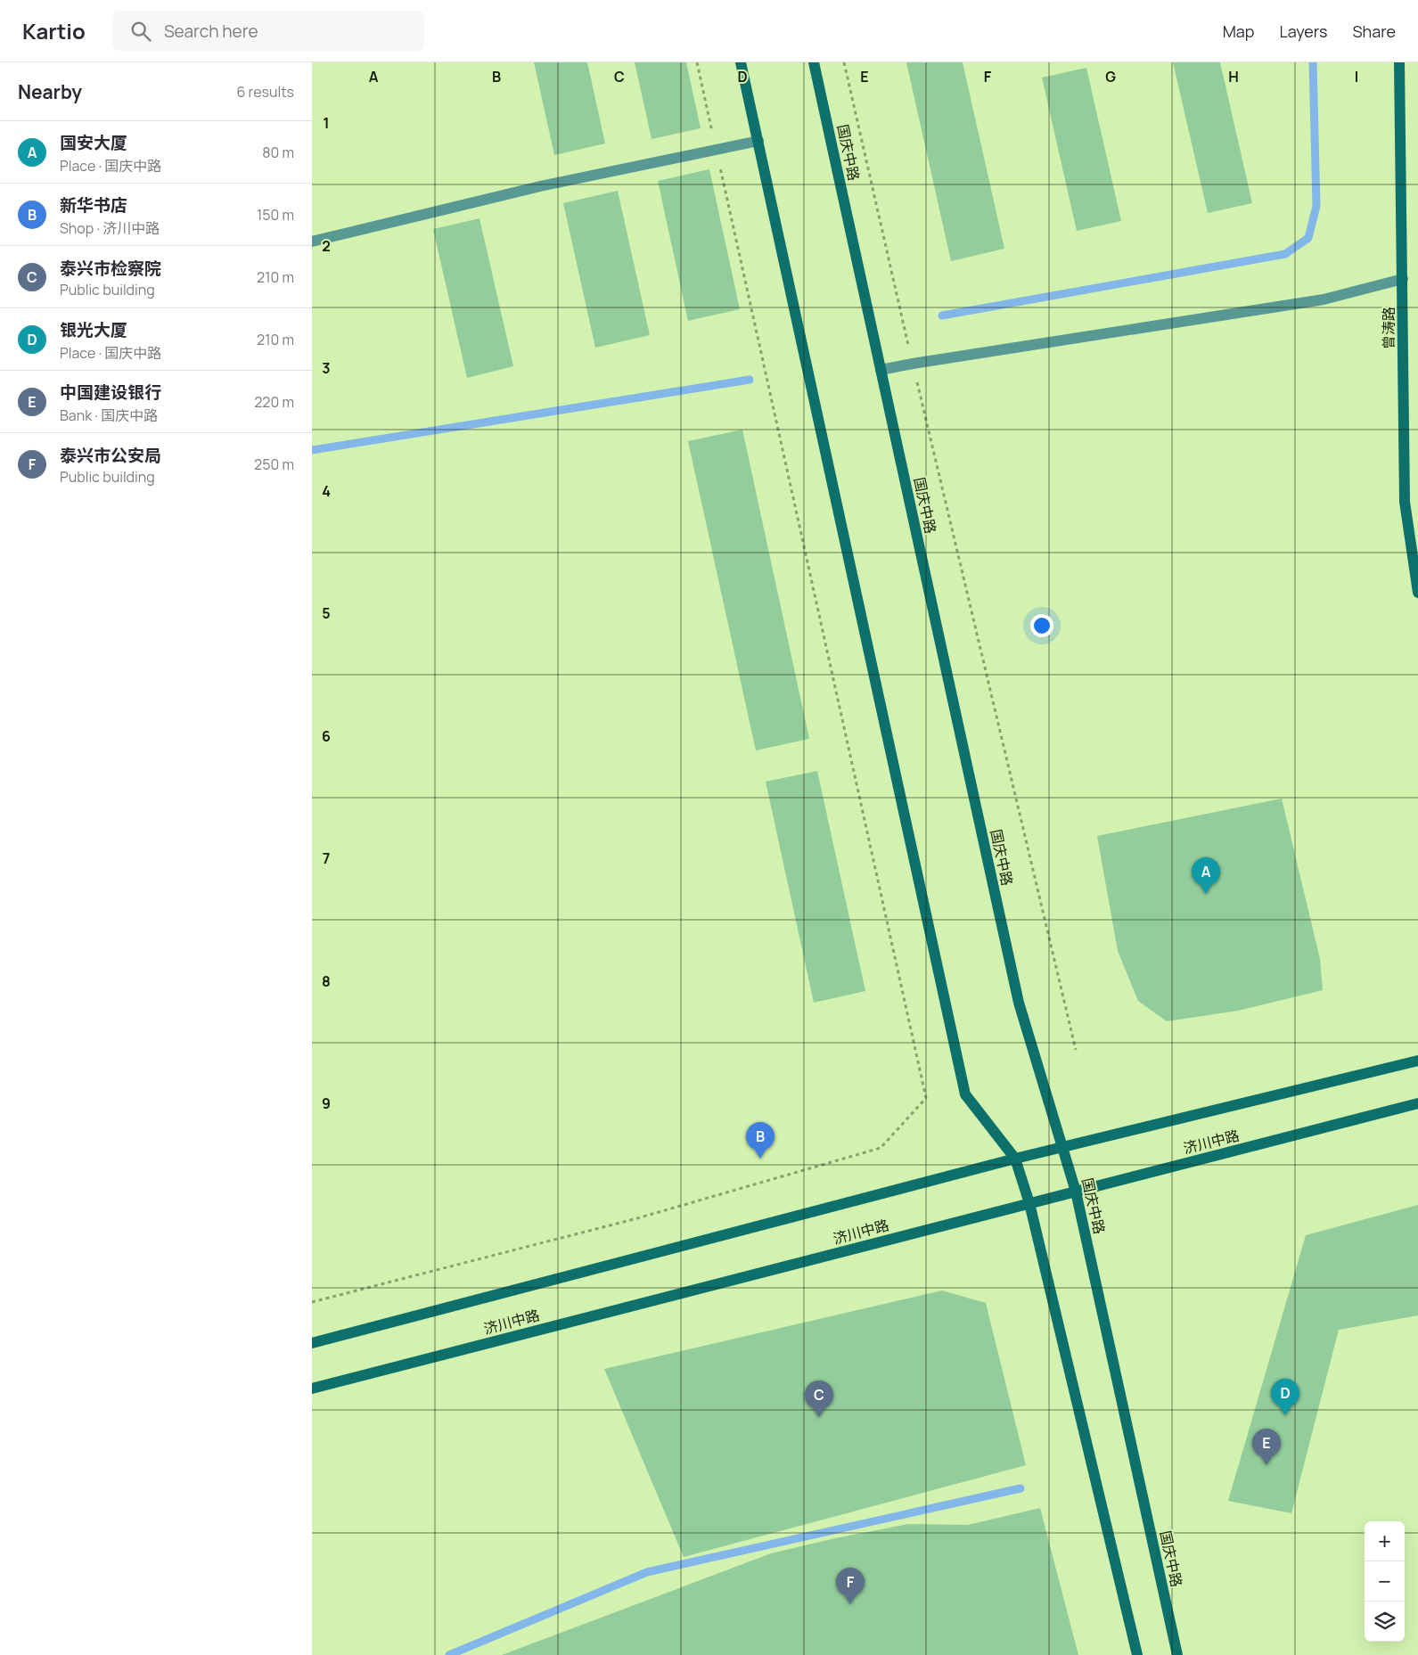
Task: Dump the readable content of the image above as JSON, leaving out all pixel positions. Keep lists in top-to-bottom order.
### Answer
{
  "streets": {
    "main road": ["国庆中路", "曾涛路", "济川中路"]
  },
  "crossings": [
    ["国庆中路", "济川中路"]
  ],
  "page": {
    "header": "Kartio",
    "search": "Search here",
    "nav": ["Map", "Layers", "Share"],
    "heading": ["Nearby", "6 results"],
    "list": [
      {
        "mark": "A",
        "name": "国安大厦",
        "note": "Place · 国庆中路",
        "value": "80 m"
      },
      {
        "mark": "B",
        "name": "新华书店",
        "note": "Shop · 济川中路",
        "value": "150 m"
      },
      {
        "mark": "C",
        "name": "泰兴市检察院",
        "note": "Public building",
        "value": "210 m"
      },
      {
        "mark": "D",
        "name": "银光大厦",
        "note": "Place · 国庆中路",
        "value": "210 m"
      },
      {
        "mark": "E",
        "name": "中国建设银行",
        "note": "Bank · 国庆中路",
        "value": "220 m"
      },
      {
        "mark": "F",
        "name": "泰兴市公安局",
        "note": "Public building",
        "value": "250 m"
      }
    ],
    "pins": [
      "A",
      "B",
      "D",
      "C",
      "E",
      "F"
    ],
    "map_buttons": ["+", "−"]
  },
  "grid": {
    "columns": [
      "A",
      "B",
      "C",
      "D",
      "E",
      "F",
      "G",
      "H",
      "I"
    ],
    "rows": [
      "1",
      "2",
      "3",
      "4",
      "5",
      "6",
      "7",
      "8",
      "9"
    ]
  }
}
